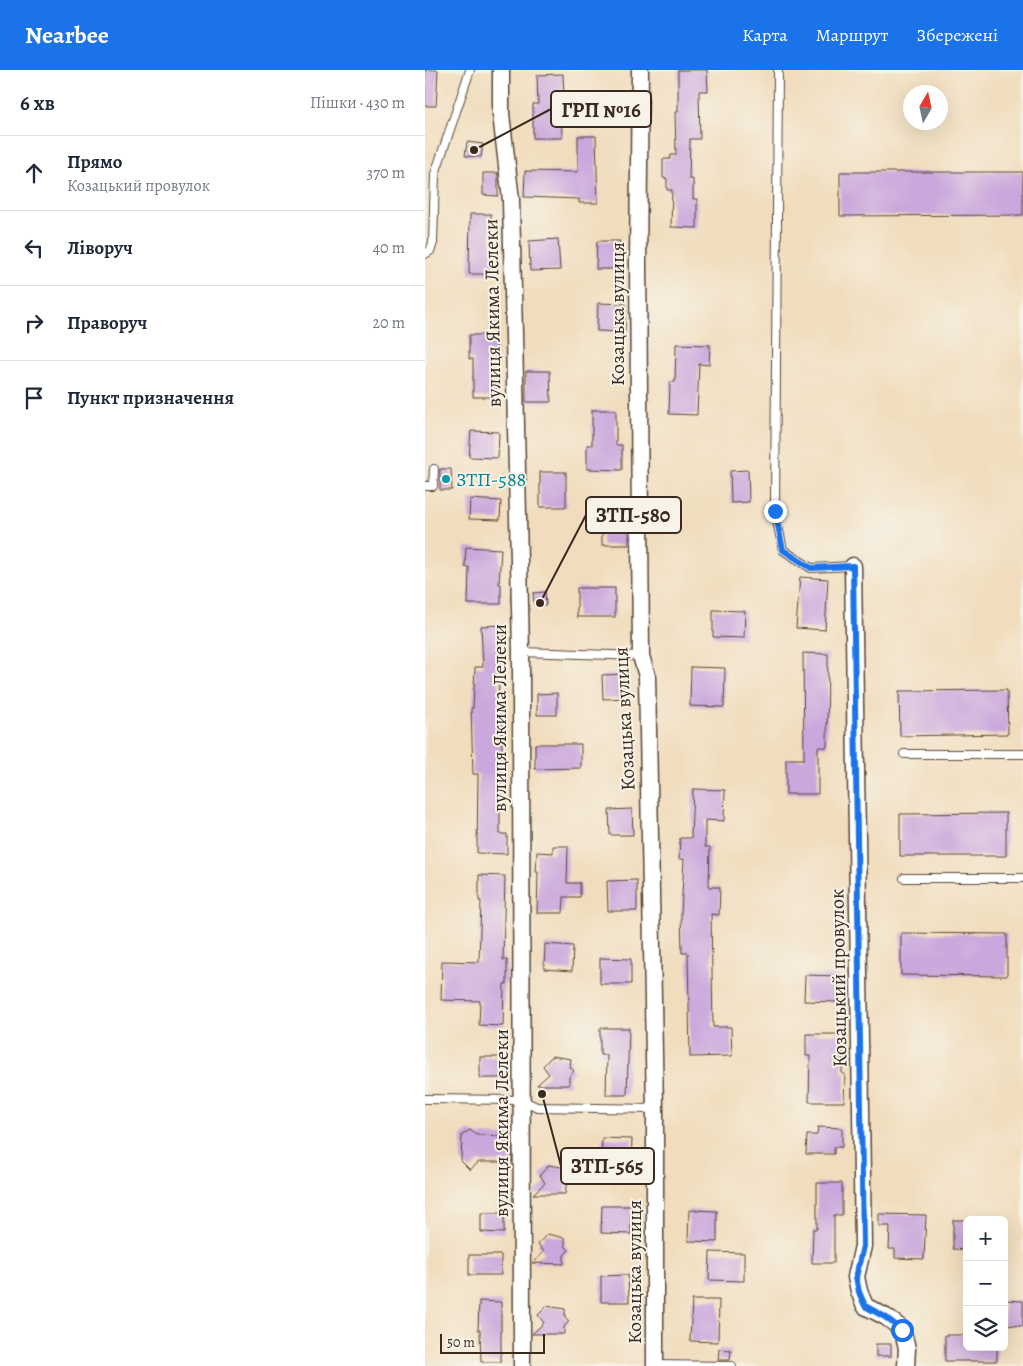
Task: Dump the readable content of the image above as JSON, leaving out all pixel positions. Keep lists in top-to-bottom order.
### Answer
{
  "streets": {
    "street": ["вулиця Якима Лелеки", "Козацька вулиця", "Козацький провулок"]
  },
  "places": [
    "ГРП №16",
    "ЗТП-588",
    "ЗТП-580",
    "ЗТП-565"
  ],
  "scale_bar": "50 m",
  "north": "top",
  "page": {
    "header": "Nearbee",
    "nav": ["Карта", "Маршрут", "Збережені"],
    "heading": ["6 хв", "Пішки · 430 m"],
    "list": [
      ["Прямо", "Козацький провулок", "370 m"],
      ["Ліворуч", "40 m"],
      ["Праворуч", "20 m"],
      "Пункт призначення"
    ],
    "map_buttons": ["+", "−"],
    "scale": "50 m"
  }
}
